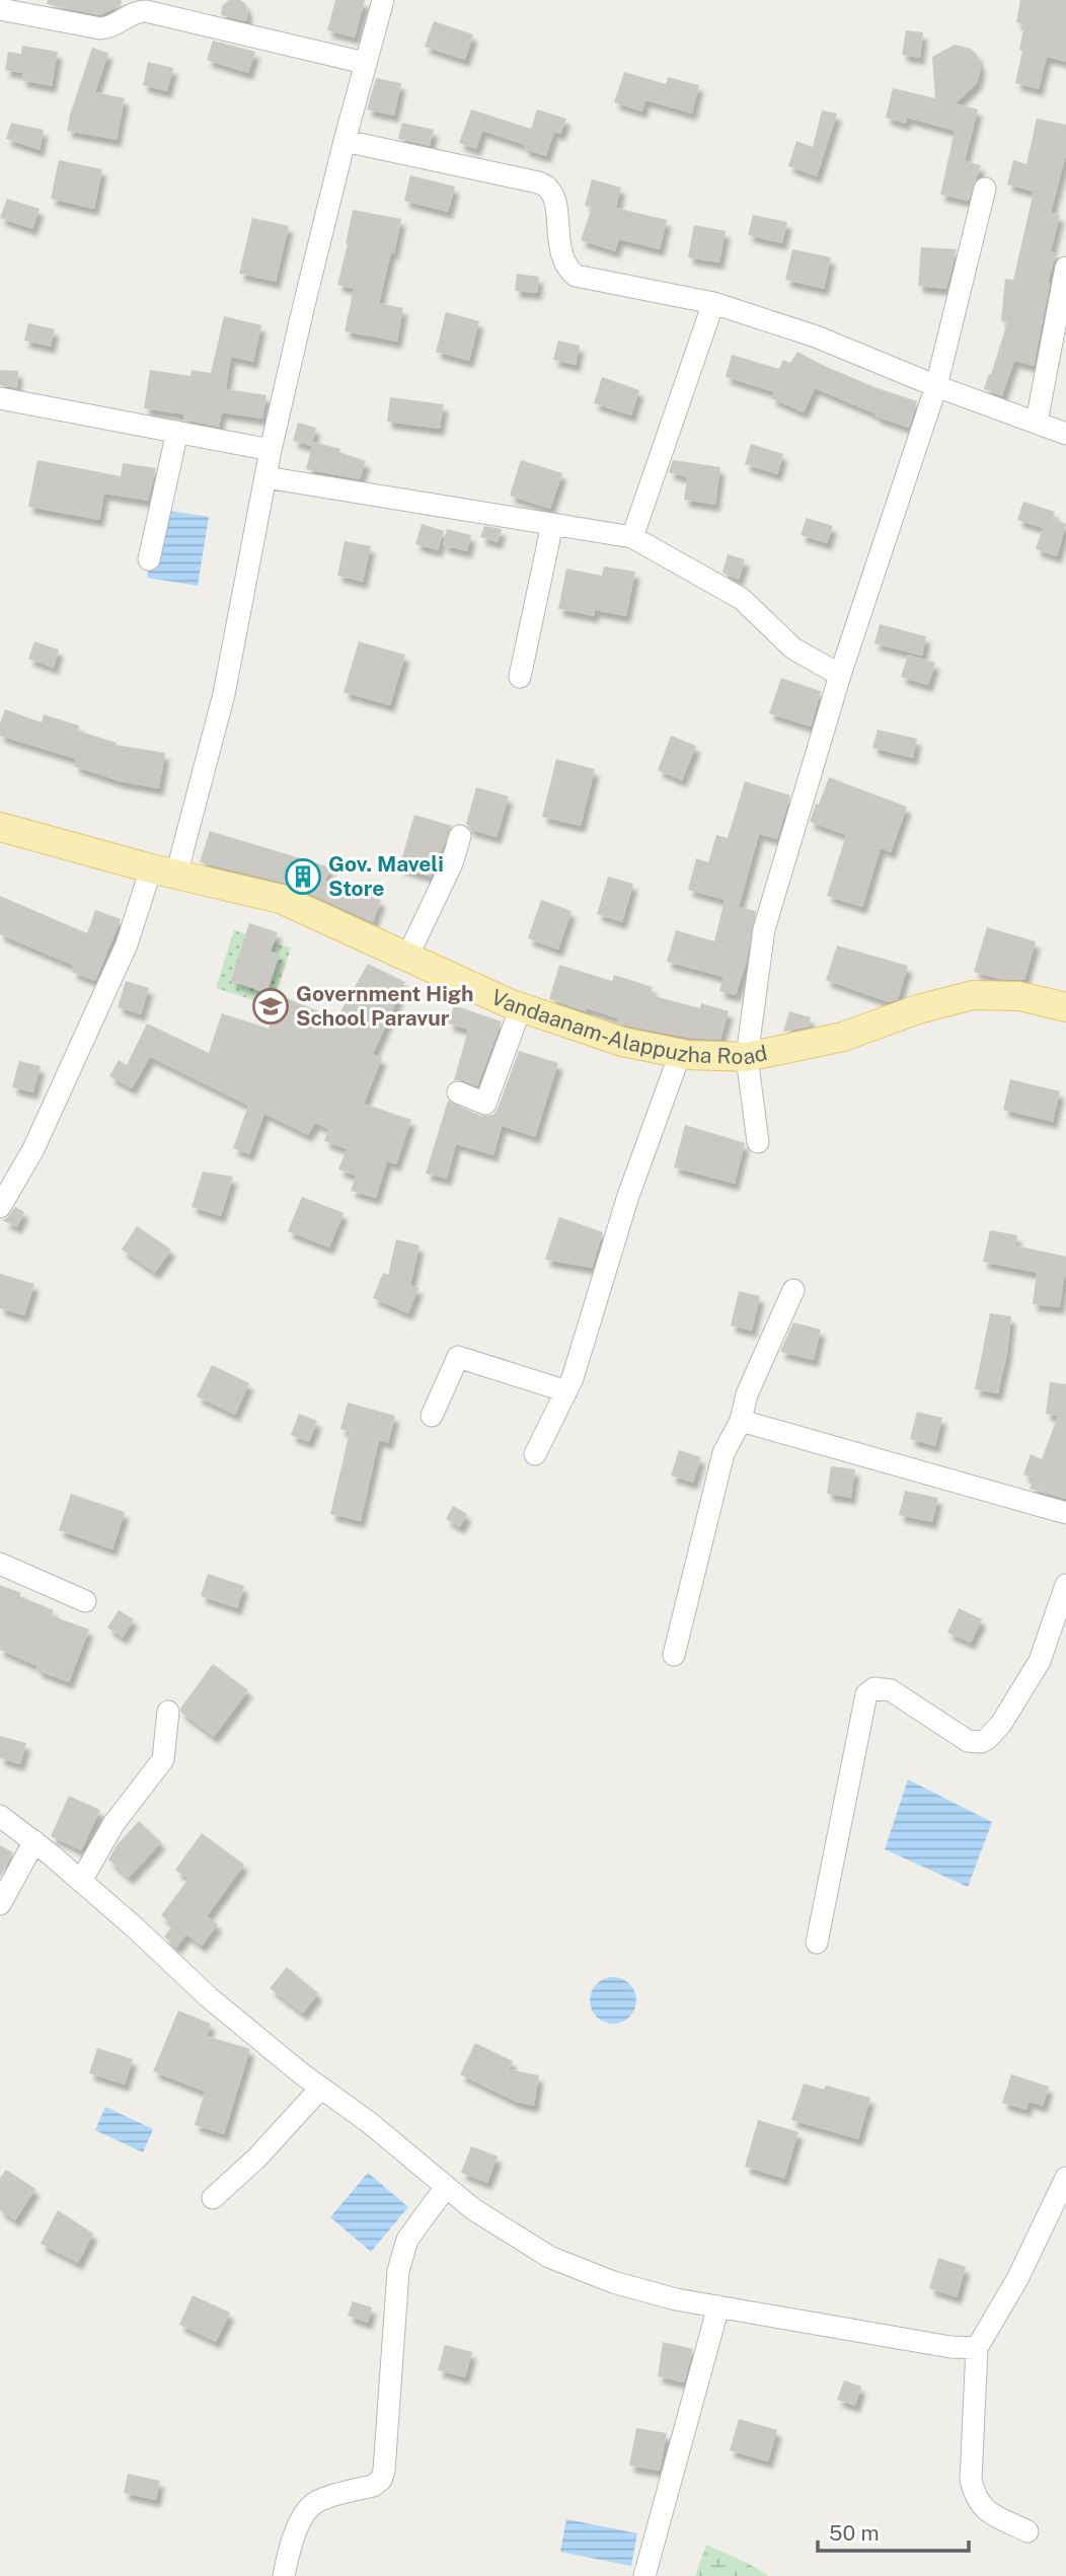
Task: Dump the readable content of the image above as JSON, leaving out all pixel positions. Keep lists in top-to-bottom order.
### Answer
{
  "streets": {
    "main road": ["Vandaanam-Alappuzha Road"]
  },
  "places": {
    "building": ["Gov. Maveli Store"],
    "school or university": ["Government High School Paravur"]
  },
  "scale_bar": "50 m"
}
